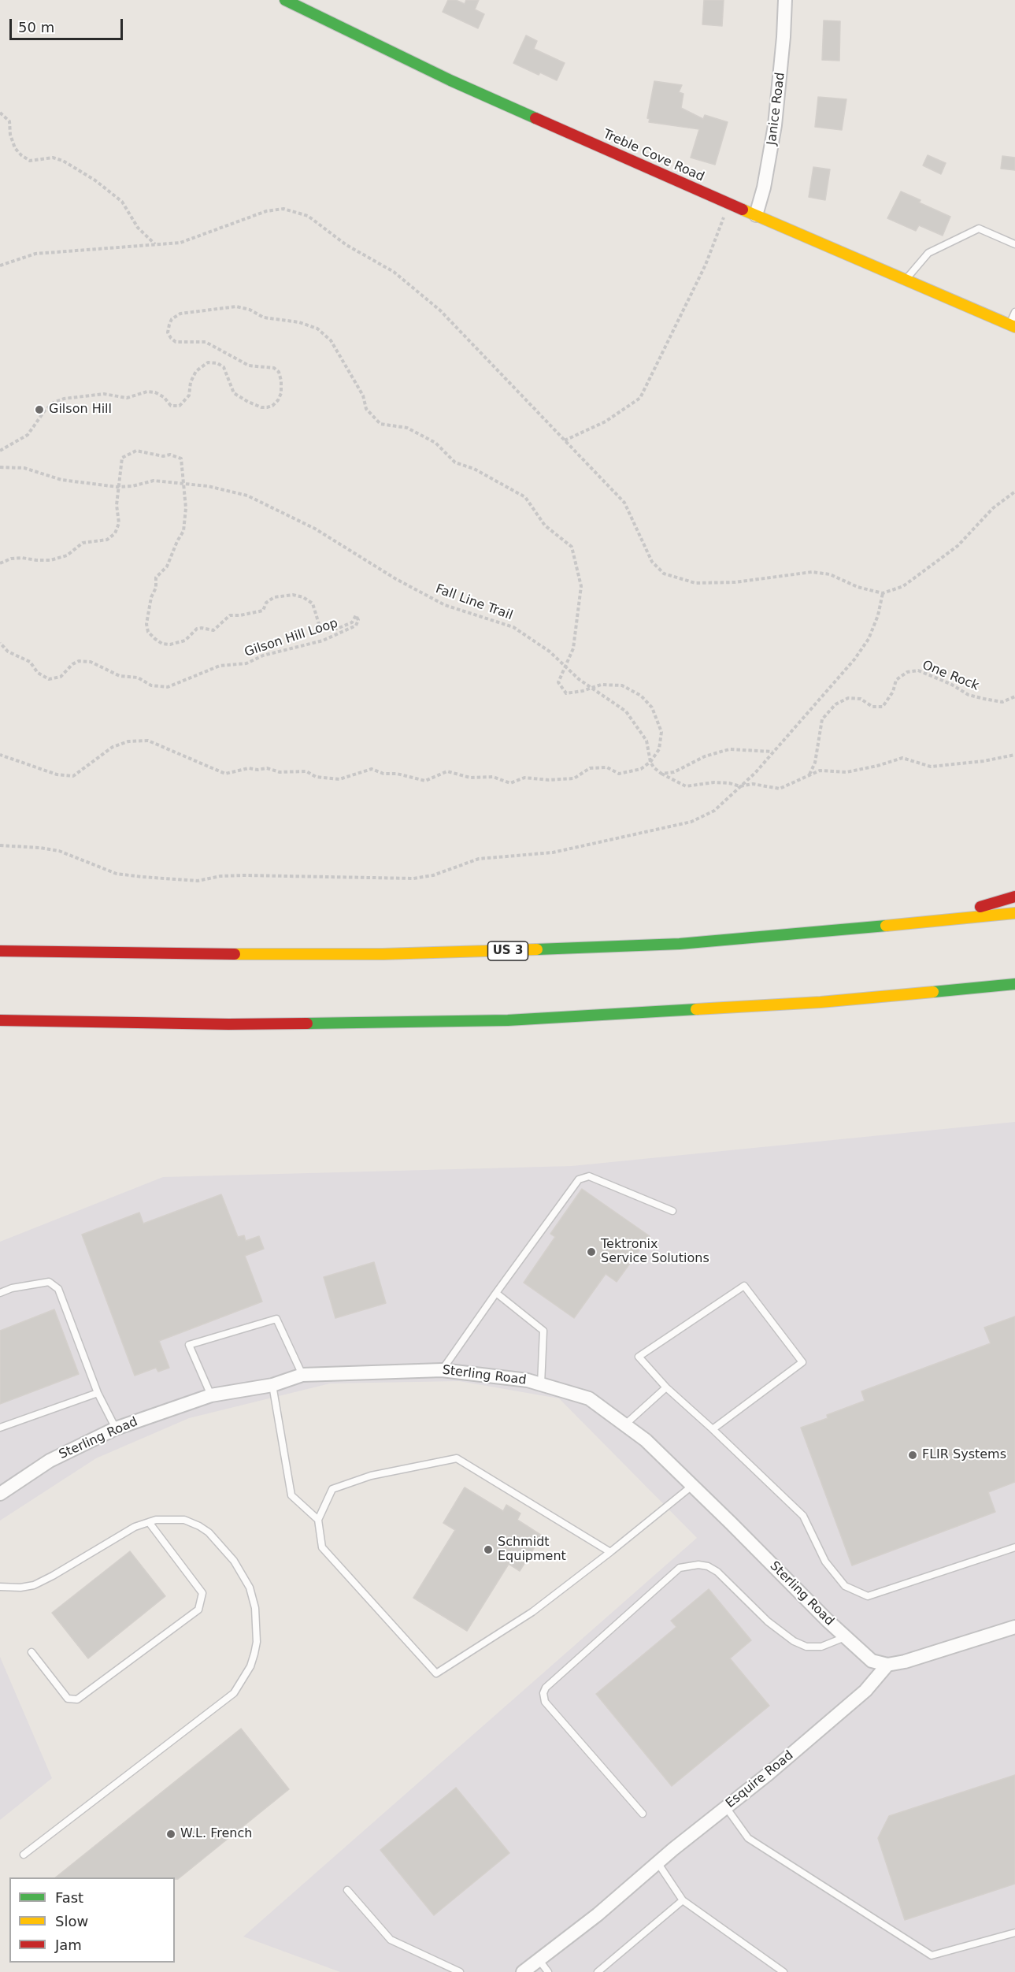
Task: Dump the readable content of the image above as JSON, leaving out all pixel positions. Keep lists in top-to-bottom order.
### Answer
{
  "streets": {
    "main road": ["Treble Cove Road", "US 3"],
    "street": ["Janice Road", "Sterling Road", "Esquire Road"],
    "path": ["Fall Line Trail", "Gilson Hill Loop", "One Rock"]
  },
  "crossings": [
    ["Janice Road", "Treble Cove Road"],
    ["Fall Line Trail", "Gilson Hill Loop"],
    ["Sterling Road", "Esquire Road"]
  ],
  "places": [
    "Gilson Hill",
    "Tektronix Service Solutions",
    "FLIR Systems",
    "Schmidt Equipment",
    "W.L. French"
  ],
  "legend": ["Fast", "Slow", "Jam"],
  "scale_bar": "50 m"
}
